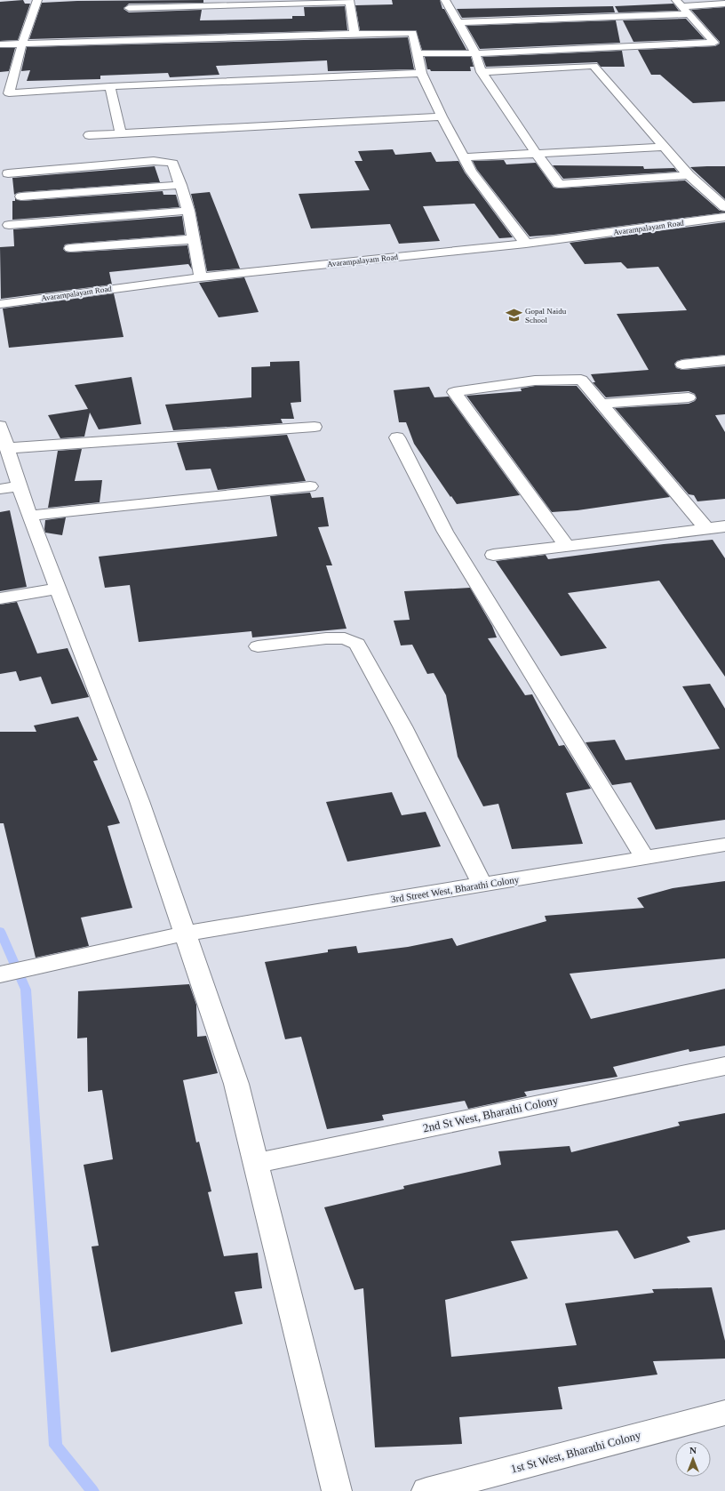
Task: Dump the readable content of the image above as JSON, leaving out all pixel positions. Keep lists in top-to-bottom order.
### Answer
{
  "streets": {
    "street": [
      "Avarampalayam Road",
      "3rd Street West, Bharathi Colony",
      "2nd St West, Bharathi Colony",
      "1st St West, Bharathi Colony"
    ]
  },
  "places": {
    "school or university": ["Gopal Naidu School"]
  },
  "north": "top"
}
